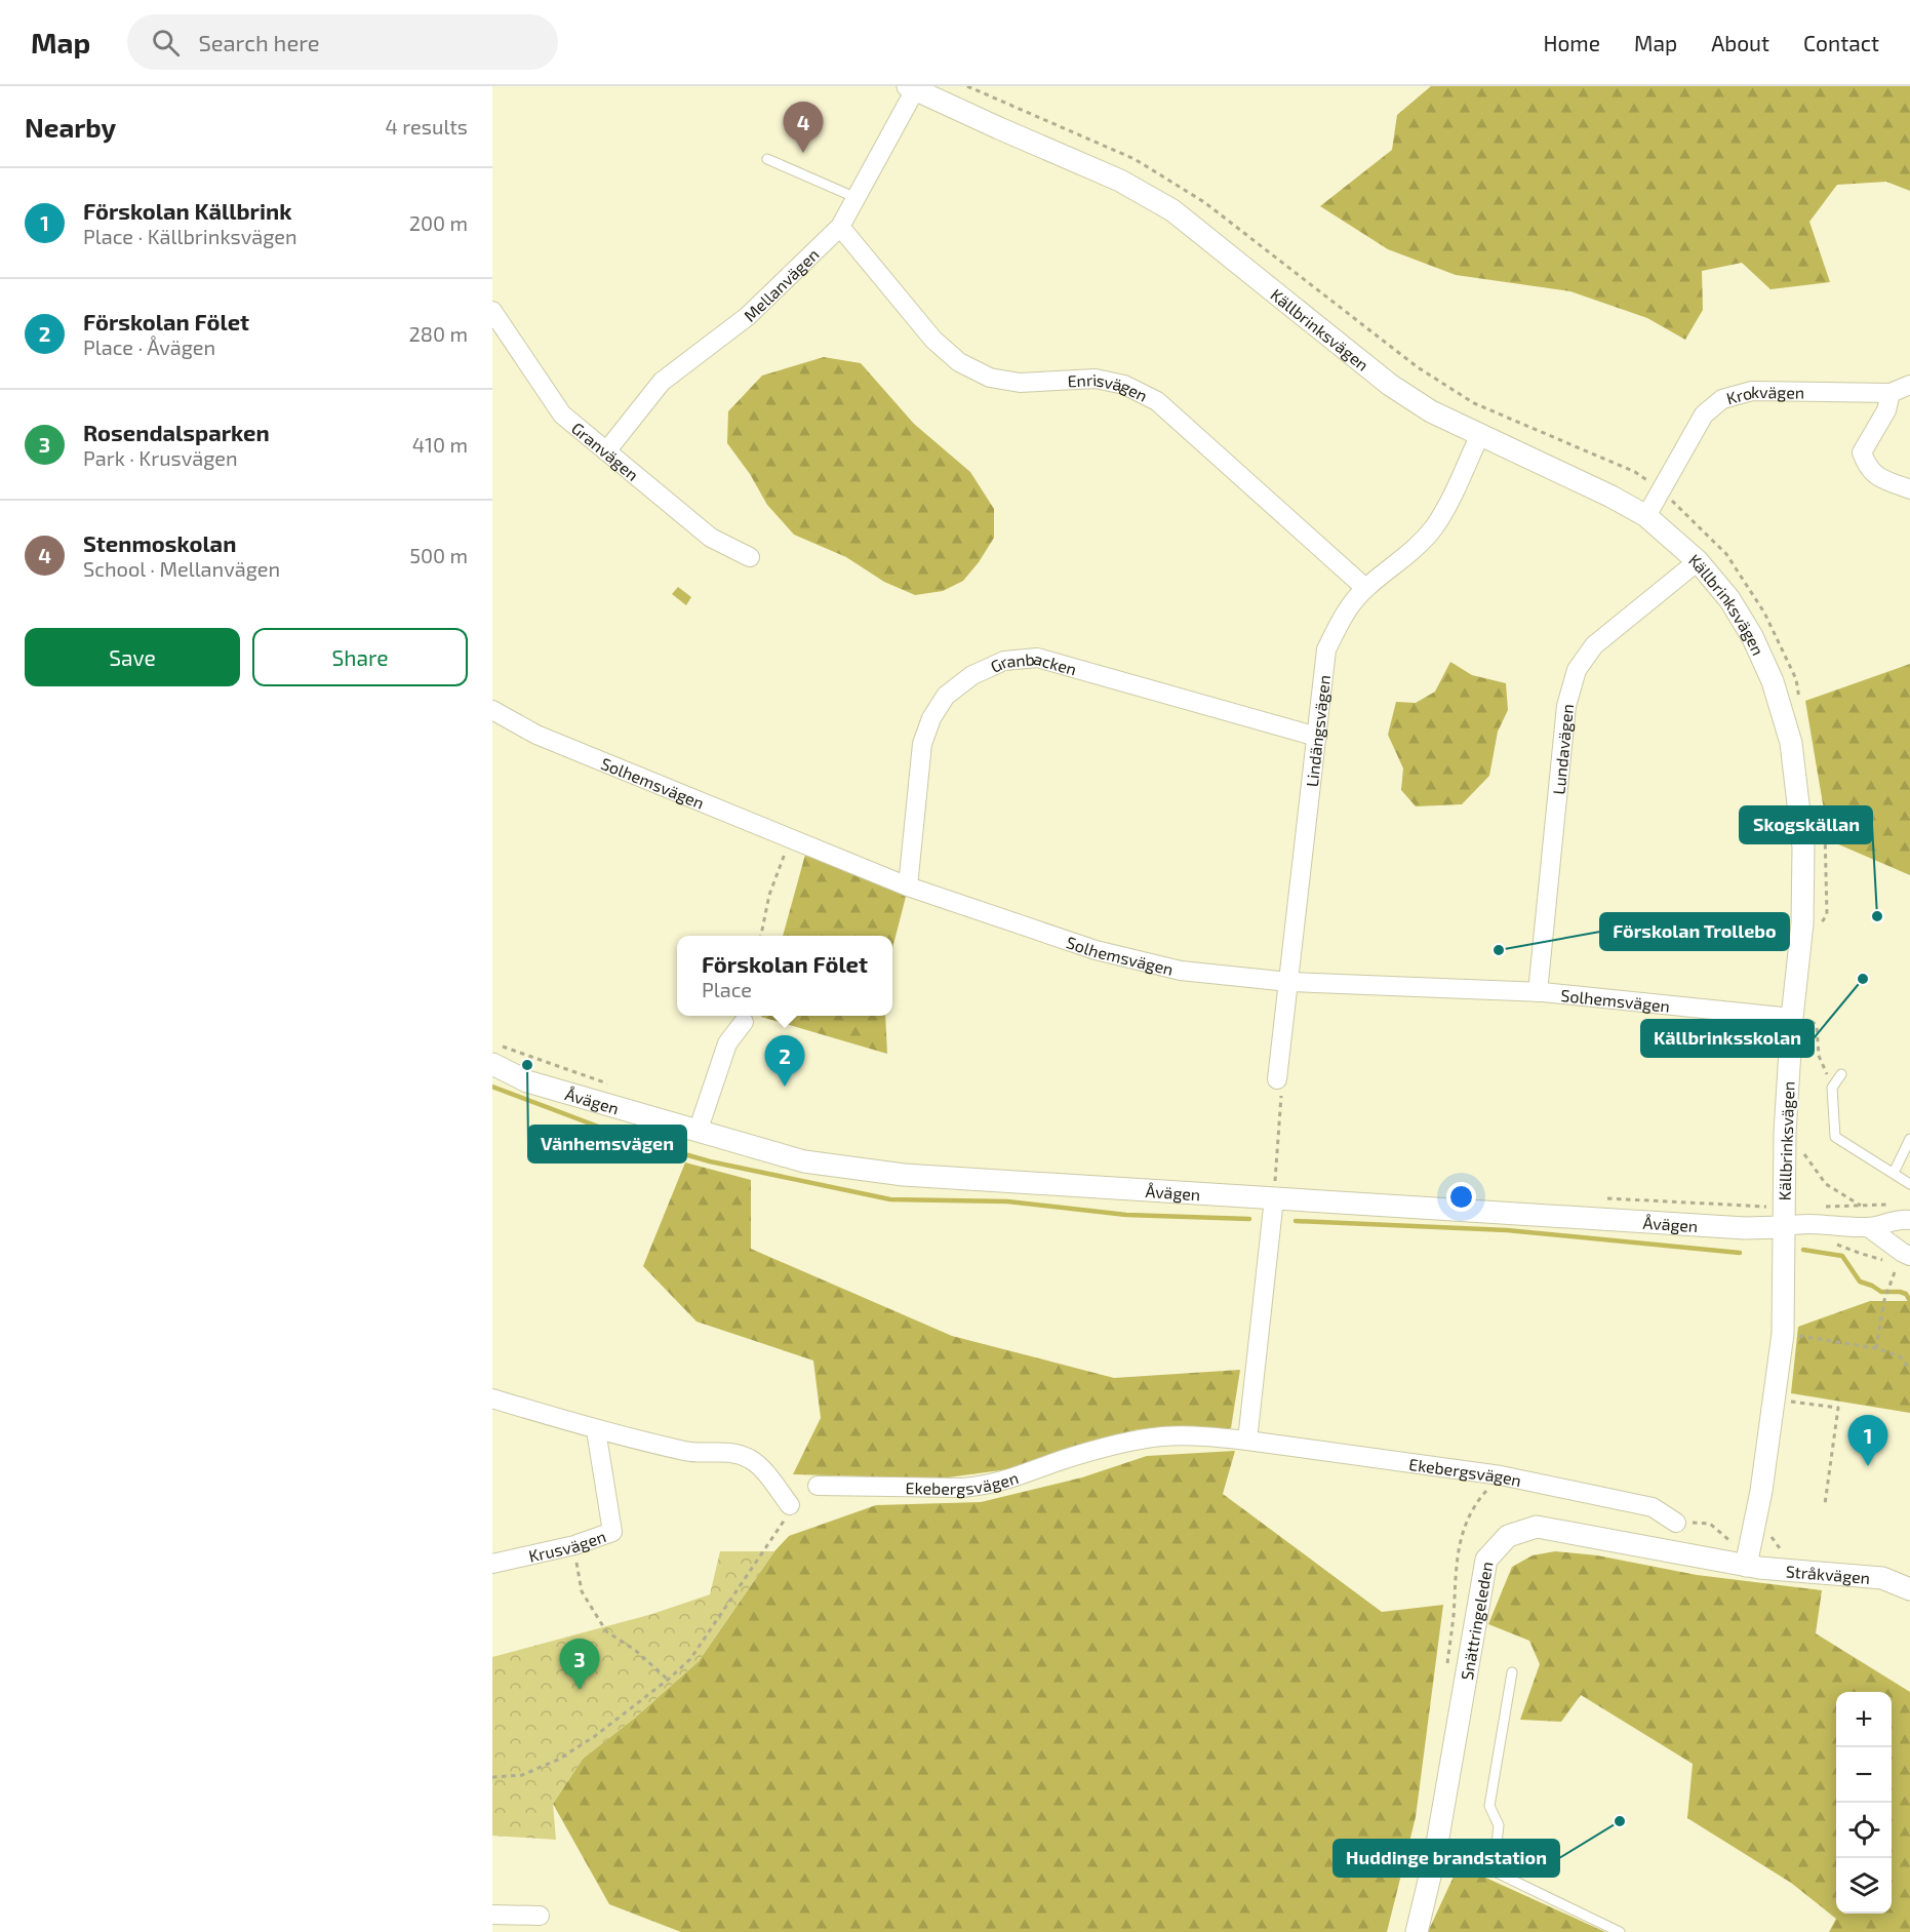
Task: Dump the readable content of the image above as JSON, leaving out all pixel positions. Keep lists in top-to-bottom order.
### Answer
{
  "streets": {
    "street": [
      "Mellanvägen",
      "Källbrinksvägen",
      "Enrisvägen",
      "Krokvägen",
      "Granvägen",
      "Granbacken",
      "Lindängsvägen",
      "Lundavägen",
      "Solhemsvägen",
      "Åvägen",
      "Ekebergsvägen",
      "Krusvägen",
      "Stråkvägen",
      "Snättringeleden"
    ]
  },
  "crossings": [
    ["Mellanvägen", "Källbrinksvägen"],
    ["Mellanvägen", "Enrisvägen"],
    ["Mellanvägen", "Granvägen"],
    ["Källbrinksvägen", "Krokvägen"],
    ["Källbrinksvägen", "Lindängsvägen"],
    ["Källbrinksvägen", "Lundavägen"],
    ["Källbrinksvägen", "Solhemsvägen"],
    ["Källbrinksvägen", "Åvägen"],
    ["Källbrinksvägen", "Stråkvägen"],
    ["Källbrinksvägen", "Snättringeleden"],
    ["Enrisvägen", "Lindängsvägen"],
    ["Granbacken", "Lindängsvägen"],
    ["Granbacken", "Solhemsvägen"],
    ["Lindängsvägen", "Solhemsvägen"],
    ["Lundavägen", "Solhemsvägen"],
    ["Stråkvägen", "Snättringeleden"]
  ],
  "places": [
    "Skogskällan",
    "Förskolan Trollebo",
    "Källbrinksskolan",
    "Vänhemsvägen",
    "Huddinge brandstation"
  ],
  "page": {
    "header": "Map",
    "search": "Search here",
    "nav": [
      "Home",
      "Map",
      "About",
      "Contact"
    ],
    "heading": ["Nearby", "4 results"],
    "pins": [
      "4",
      "2",
      "1",
      "3"
    ],
    "list": [
      {
        "mark": "1",
        "name": "Förskolan Källbrink",
        "note": "Place · Källbrinksvägen",
        "value": "200 m"
      },
      {
        "mark": "2",
        "name": "Förskolan Fölet",
        "note": "Place · Åvägen",
        "value": "280 m"
      },
      {
        "mark": "3",
        "name": "Rosendalsparken",
        "note": "Park · Krusvägen",
        "value": "410 m"
      },
      {
        "mark": "4",
        "name": "Stenmoskolan",
        "note": "School · Mellanvägen",
        "value": "500 m"
      }
    ],
    "buttons": ["Save", "Share"],
    "popup": ["Förskolan Fölet", "Place"],
    "map_buttons": ["+", "−"]
  }
}
